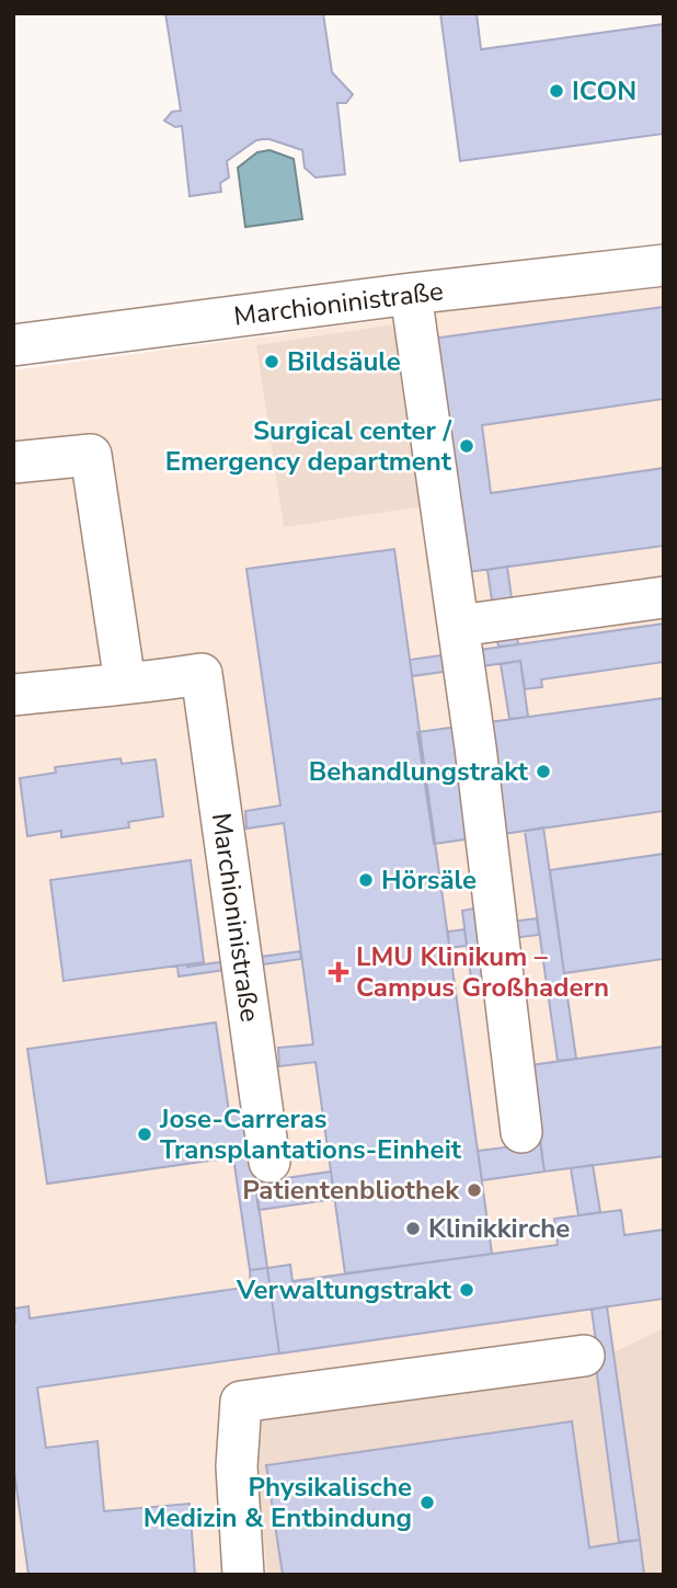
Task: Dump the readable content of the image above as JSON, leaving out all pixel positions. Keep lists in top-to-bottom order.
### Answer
{
  "streets": {
    "street": ["Marchioninistraße"]
  },
  "places": {
    "other": [
      "ICON",
      "Bildsäule",
      "Surgical center / Emergency department",
      "Behandlungstrakt",
      "Hörsäle",
      "Jose-Carreras Transplantations-Einheit",
      "Patientenbliothek",
      "Klinikkirche",
      "Verwaltungstrakt",
      "Physikalische Medizin & Entbindung"
    ],
    "health": ["LMU Klinikum – Campus Großhadern"]
  }
}
